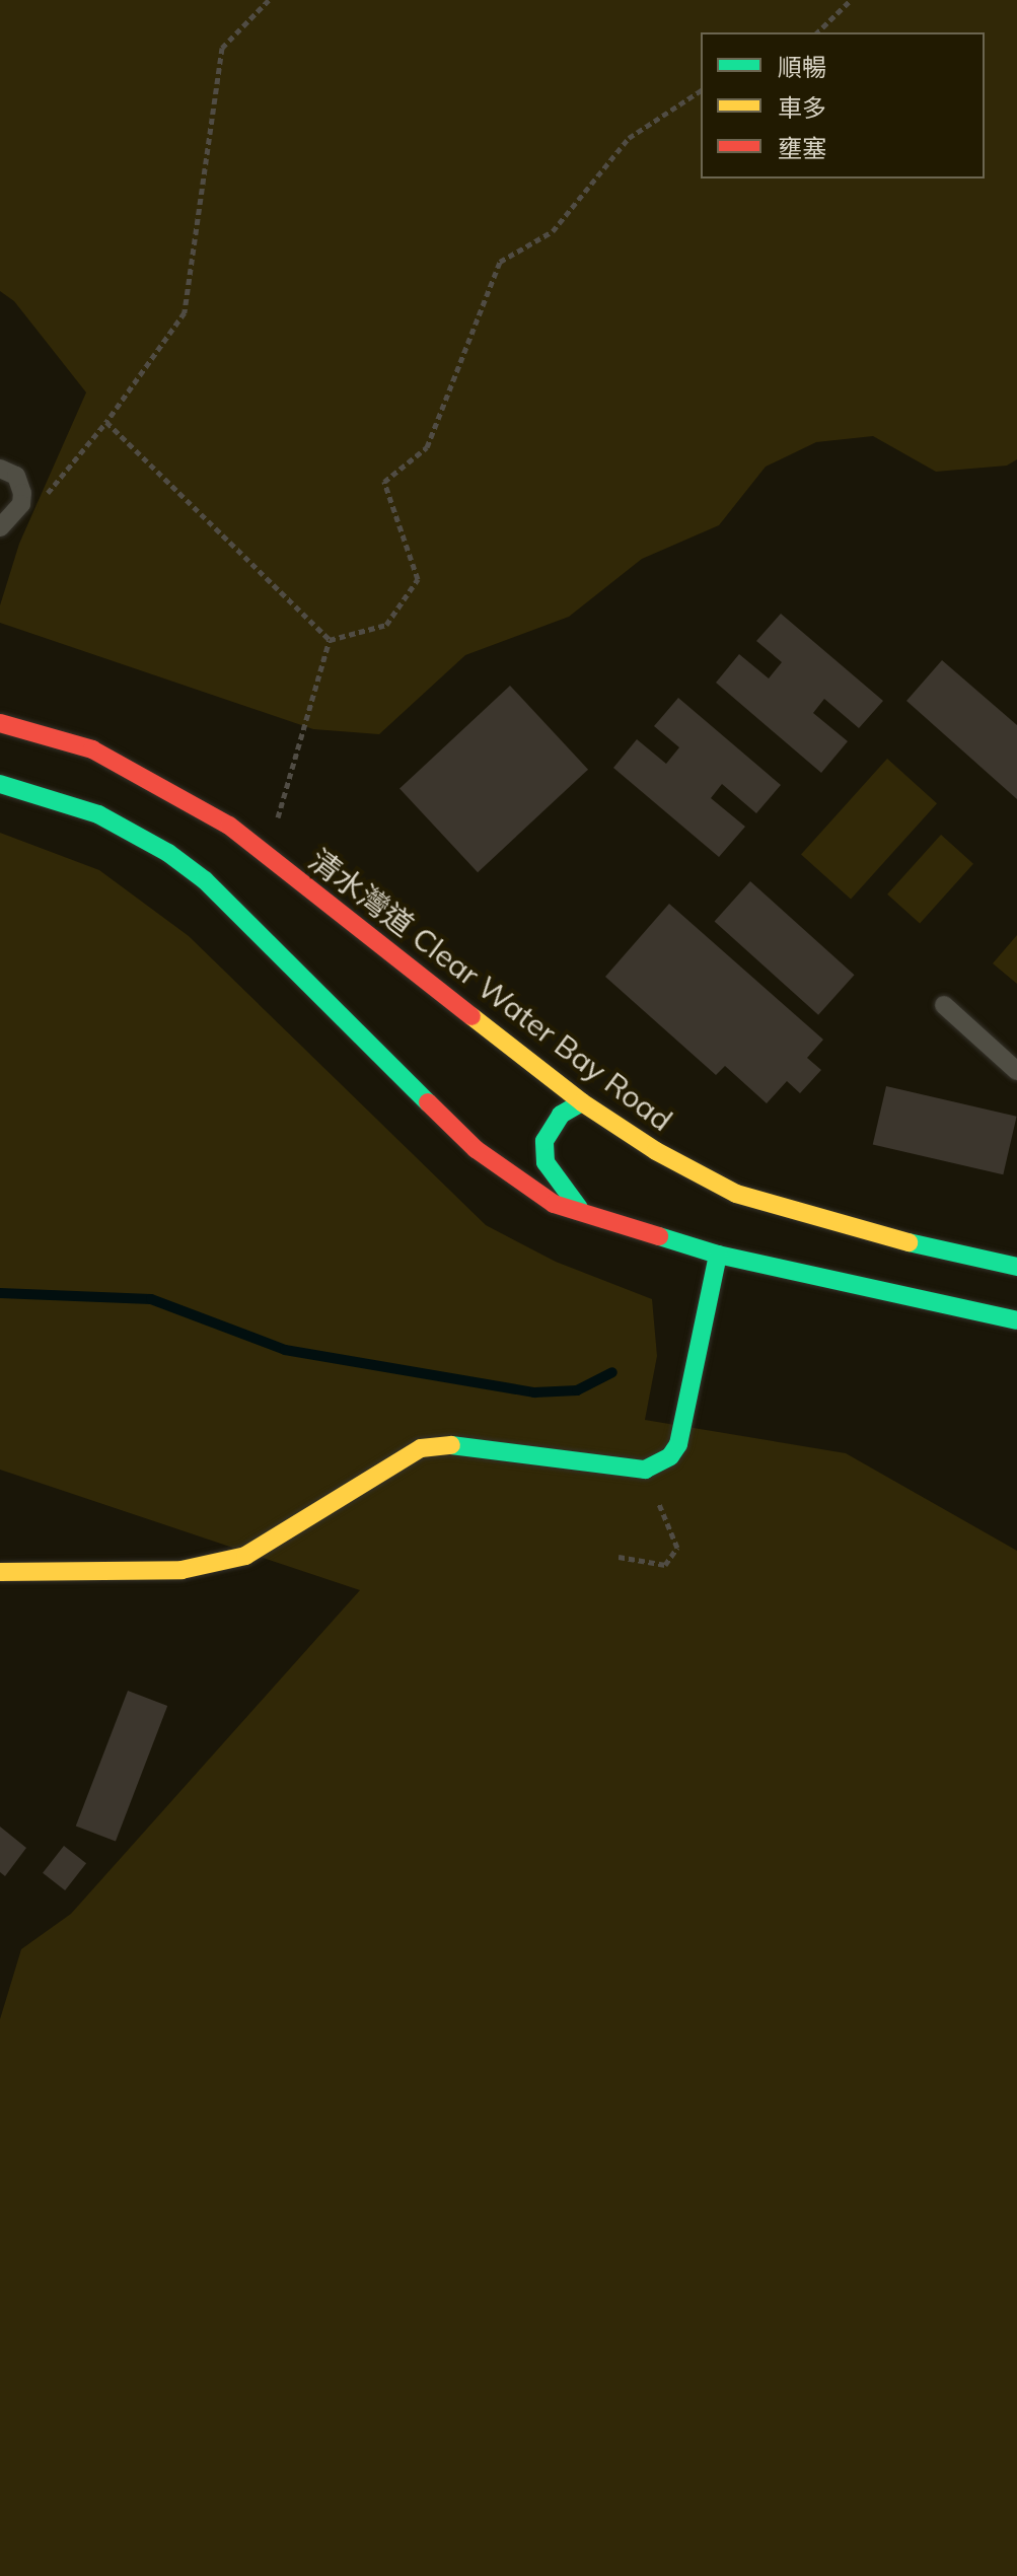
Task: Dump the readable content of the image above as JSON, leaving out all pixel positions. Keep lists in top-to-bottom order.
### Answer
{
  "streets": {
    "main road": ["清水灣道 Clear Water Bay Road"]
  },
  "legend": ["順暢", "車多", "壅塞"]
}
